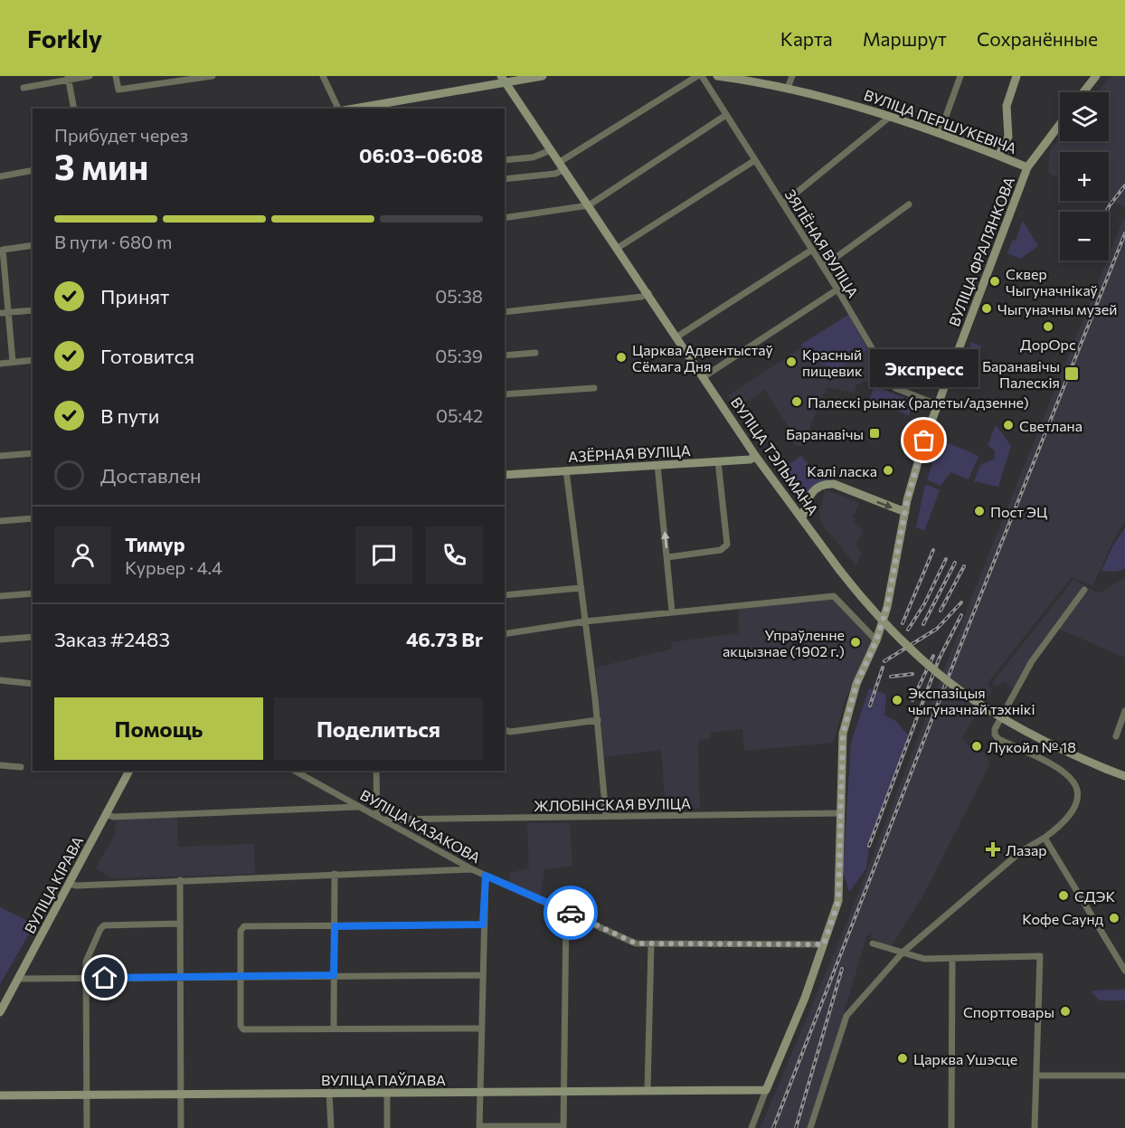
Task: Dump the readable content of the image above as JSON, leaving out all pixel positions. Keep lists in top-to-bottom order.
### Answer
{
  "streets": {
    "main road": [
      "ВУЛІЦА ПЕРШУКЕВІЧА",
      "ВУЛІЦА ФРАЛЯНКОВА",
      "АЗЁРНАЯ ВУЛІЦА",
      "ВУЛІЦА ТЭЛЬМАНА",
      "ВУЛІЦА КІРАВА",
      "ВУЛІЦА ПАЎЛАВА"
    ],
    "street": ["ЗЯЛЁНАЯ ВУЛІЦА", "ЖЛОБІНСКАЯ ВУЛІЦА", "ВУЛІЦА КАЗАКОВА"]
  },
  "crossings": [
    ["ВУЛІЦА ПЕРШУКЕВІЧА", "ВУЛІЦА ФРАЛЯНКОВА"],
    ["ЗЯЛЁНАЯ ВУЛІЦА", "ВУЛІЦА ФРАЛЯНКОВА"],
    ["ВУЛІЦА ФРАЛЯНКОВА", "ЖЛОБІНСКАЯ ВУЛІЦА"],
    ["ВУЛІЦА ФРАЛЯНКОВА", "ВУЛІЦА КАЗАКОВА"],
    ["ВУЛІЦА ФРАЛЯНКОВА", "ВУЛІЦА ПАЎЛАВА"],
    ["АЗЁРНАЯ ВУЛІЦА", "ВУЛІЦА ТЭЛЬМАНА"],
    ["ЖЛОБІНСКАЯ ВУЛІЦА", "ВУЛІЦА КАЗАКОВА"]
  ],
  "places": {
    "other": [
      "Сквер Чыгуначнікаў",
      "Чыгуначны музей",
      "ДорОрс",
      "Царква Адвентыстаў Сёмага Дня",
      "Красный пищевик",
      "Палескі рынак (ралеты/адзенне)",
      "Светлана",
      "Экспресс",
      "Калі ласка",
      "Пост ЭЦ",
      "Упраўленне акцызнае (1902 г.)",
      "Экспазіцыя чыгуначнай тэхнікі",
      "Лукойл № 18",
      "СДЭК",
      "Кофе Саунд",
      "Спорттовары",
      "Царква Ушэсце"
    ],
    "transit": ["Баранавічы Палескія", "Баранавічы"],
    "health": ["Лазар"]
  },
  "page": {
    "header": "Forkly",
    "nav": ["Карта", "Маршрут", "Сохранённые"],
    "map_buttons": ["+", "−"],
    "heading": ["3 мин", "Прибудет через", "06:03–06:08"],
    "panel": [
      "Тимур",
      "Курьер · 4.4",
      "Заказ #2483",
      "46.73 Br"
    ],
    "bar": "В пути · 680 m",
    "list": [
      ["Принят", "05:38"],
      ["Готовится", "05:39"],
      ["В пути", "05:42"],
      "Доставлен"
    ],
    "bubble": "Экспресс",
    "buttons": ["Помощь", "Поделиться"]
  }
}
